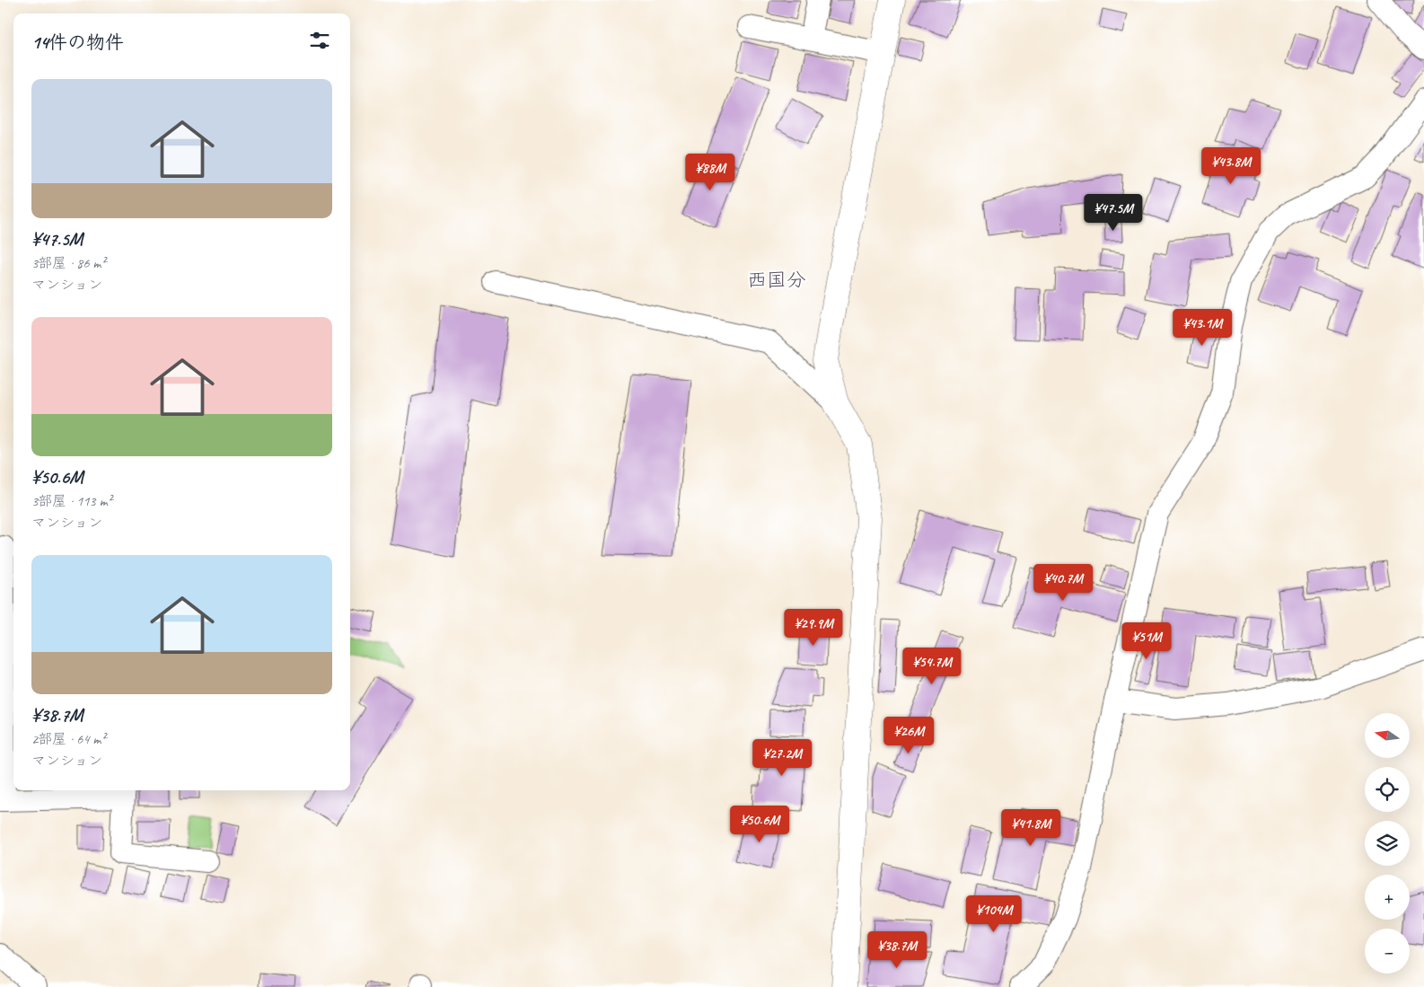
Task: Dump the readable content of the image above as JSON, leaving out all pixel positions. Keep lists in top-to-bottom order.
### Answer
{
  "districts": ["西国分"],
  "north": "left",
  "page": {
    "heading": "14件の物件",
    "list": [
      {
        "name": "¥47.5M",
        "note": "3部屋 · 86 m² · マンション"
      },
      {
        "name": "¥50.6M",
        "note": "3部屋 · 113 m² · マンション"
      },
      {
        "name": "¥38.7M",
        "note": "2部屋 · 64 m² · マンション"
      }
    ],
    "price": [
      "¥43.8M",
      "¥88M",
      "¥47.5M",
      "¥43.1M",
      "¥40.7M",
      "¥29.9M",
      "¥51M",
      "¥54.7M",
      "¥26M",
      "¥27.2M",
      "¥50.6M",
      "¥41.8M",
      "¥104M",
      "¥38.7M"
    ],
    "map_buttons": ["+", "−"]
  }
}
